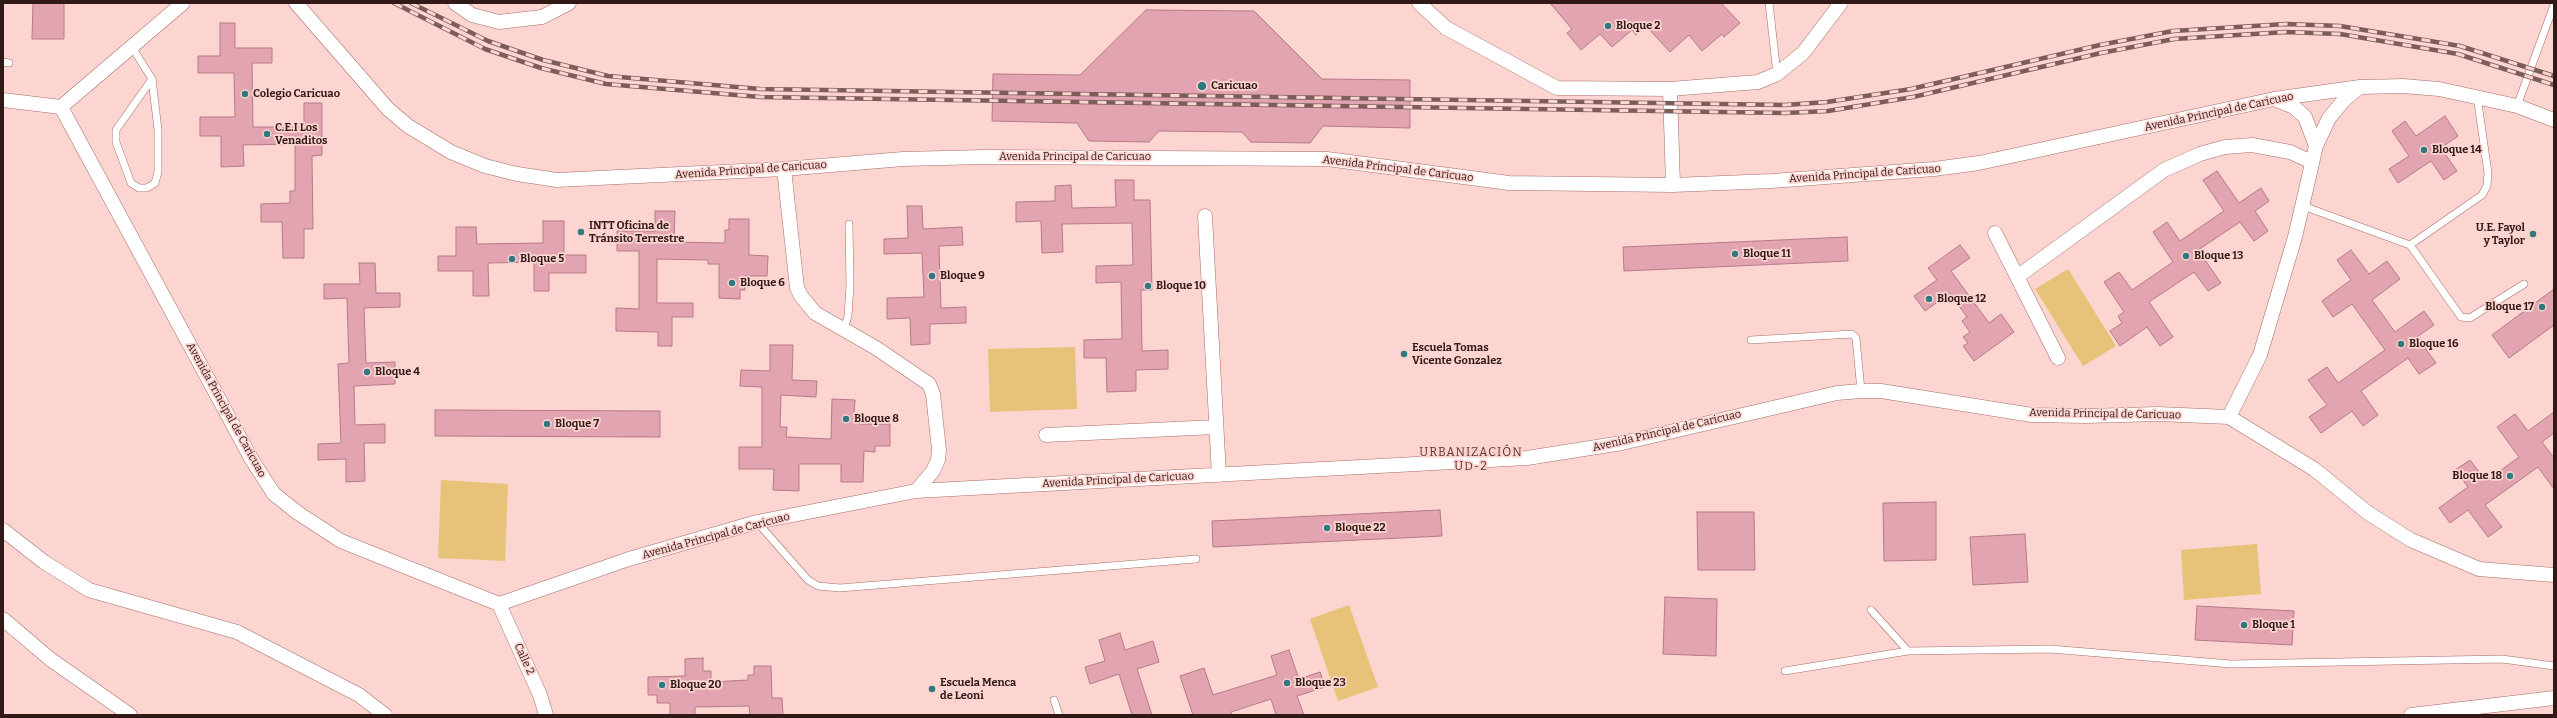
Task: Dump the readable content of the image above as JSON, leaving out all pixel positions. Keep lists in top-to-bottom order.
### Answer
{
  "streets": {
    "street": ["Avenida Principal de Caricuao", "Calle 2"]
  },
  "crossings": [
    ["Avenida Principal de Caricuao", "Calle 2"]
  ],
  "districts": ["URBANIZACIÓN UD-2"],
  "places": [
    "Bloque 2",
    "Caricuao",
    "Colegio Caricuao",
    "C.E.I Los Venaditos",
    "Bloque 14",
    "INTT Oficina de Tránsito Terrestre",
    "U.E. Fayol y Taylor",
    "Bloque 11",
    "Bloque 13",
    "Bloque 5",
    "Bloque 9",
    "Bloque 6",
    "Bloque 10",
    "Bloque 12",
    "Bloque 17",
    "Bloque 16",
    "Escuela Tomas Vicente Gonzalez",
    "Bloque 4",
    "Bloque 8",
    "Bloque 7",
    "Bloque 18",
    "Bloque 22",
    "Bloque 1",
    "Bloque 23",
    "Bloque 20",
    "Escuela Menca de Leoni"
  ]
}
